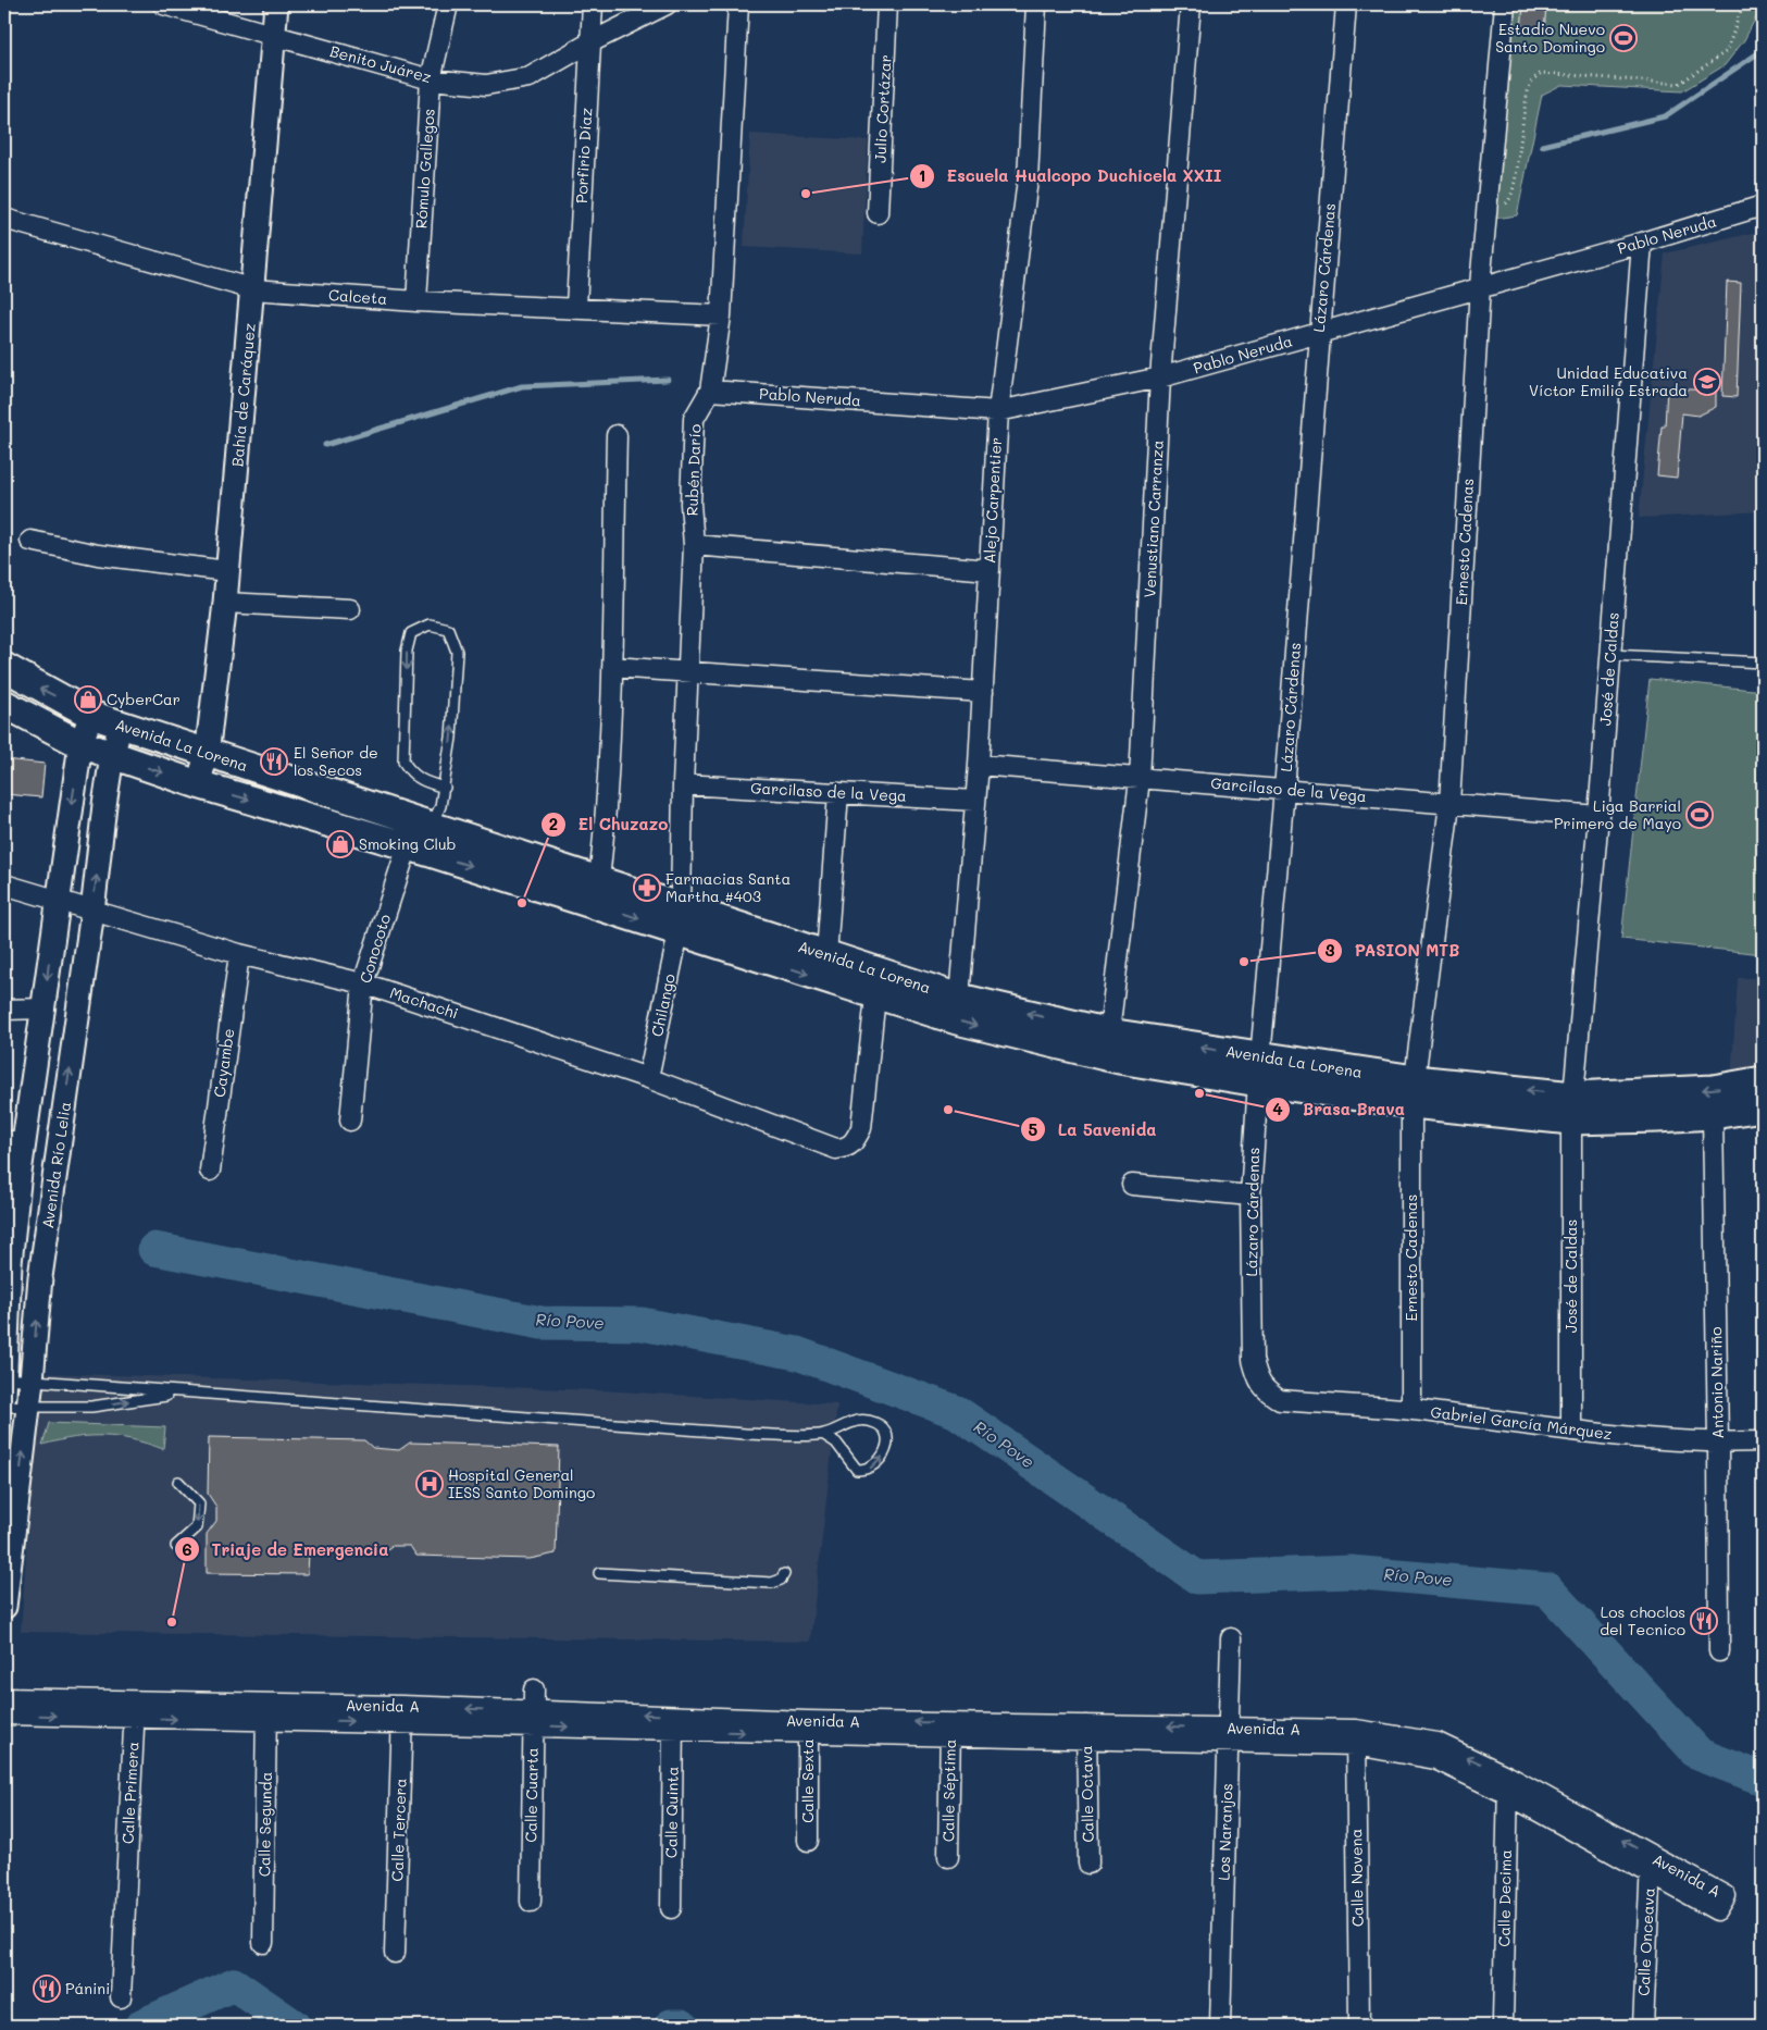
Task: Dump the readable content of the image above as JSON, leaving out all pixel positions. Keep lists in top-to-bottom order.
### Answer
{
  "streets": {
    "main road": ["Avenida La Lorena"],
    "street": [
      "Benito Juárez",
      "Julio Cortázar",
      "Porfirio Díaz",
      "Rómulo Gallegos",
      "Pablo Neruda",
      "Lázaro Cárdenas",
      "Calceta",
      "Bahía de Caráquez",
      "Rubén Darío",
      "Alejo Carpentier",
      "Venustiano Carranza",
      "Ernesto Cadenas",
      "José de Caldas",
      "Garcilaso de la Vega",
      "Conocoto",
      "Machachi",
      "Chilango",
      "Cayambe",
      "Avenida Río Lelia",
      "Antonio Nariño",
      "Gabriel García Márquez",
      "Avenida A",
      "Calle Sexta",
      "Calle Séptima",
      "Calle Primera",
      "Calle Octava",
      "Calle Cuarta",
      "Calle Quinta",
      "Calle Segunda",
      "Calle Tercera",
      "Los Naranjos",
      "Calle Novena",
      "Calle Decima",
      "Calle Onceava"
    ]
  },
  "crossings": [
    ["Benito Juárez", "Porfirio Díaz"],
    ["Benito Juárez", "Rómulo Gallegos"],
    ["Benito Juárez", "Bahía de Caráquez"],
    ["Porfirio Díaz", "Calceta"],
    ["Rómulo Gallegos", "Calceta"],
    ["Pablo Neruda", "Lázaro Cárdenas"],
    ["Pablo Neruda", "Rubén Darío"],
    ["Pablo Neruda", "Alejo Carpentier"],
    ["Pablo Neruda", "Venustiano Carranza"],
    ["Pablo Neruda", "Ernesto Cadenas"],
    ["Pablo Neruda", "José de Caldas"],
    ["Lázaro Cárdenas", "Avenida La Lorena"],
    ["Lázaro Cárdenas", "Garcilaso de la Vega"],
    ["Lázaro Cárdenas", "Gabriel García Márquez"],
    ["Calceta", "Bahía de Caráquez"],
    ["Calceta", "Rubén Darío"],
    ["Bahía de Caráquez", "Avenida La Lorena"],
    ["Rubén Darío", "Avenida La Lorena"],
    ["Rubén Darío", "Garcilaso de la Vega"],
    ["Rubén Darío", "Chilango"],
    ["Alejo Carpentier", "Avenida La Lorena"],
    ["Alejo Carpentier", "Garcilaso de la Vega"],
    ["Venustiano Carranza", "Avenida La Lorena"],
    ["Venustiano Carranza", "Garcilaso de la Vega"],
    ["Ernesto Cadenas", "Avenida La Lorena"],
    ["Ernesto Cadenas", "Garcilaso de la Vega"],
    ["Ernesto Cadenas", "Gabriel García Márquez"],
    ["José de Caldas", "Avenida La Lorena"],
    ["José de Caldas", "Garcilaso de la Vega"],
    ["José de Caldas", "Gabriel García Márquez"],
    ["Avenida La Lorena", "Conocoto"],
    ["Avenida La Lorena", "Machachi"],
    ["Avenida La Lorena", "Chilango"],
    ["Avenida La Lorena", "Avenida Río Lelia"],
    ["Avenida La Lorena", "Antonio Nariño"],
    ["Conocoto", "Machachi"],
    ["Machachi", "Chilango"],
    ["Machachi", "Cayambe"],
    ["Machachi", "Avenida Río Lelia"],
    ["Antonio Nariño", "Gabriel García Márquez"],
    ["Avenida A", "Calle Sexta"],
    ["Avenida A", "Calle Séptima"],
    ["Avenida A", "Calle Primera"],
    ["Avenida A", "Calle Octava"],
    ["Avenida A", "Calle Cuarta"],
    ["Avenida A", "Calle Quinta"],
    ["Avenida A", "Calle Segunda"],
    ["Avenida A", "Calle Tercera"],
    ["Avenida A", "Los Naranjos"],
    ["Avenida A", "Calle Novena"],
    ["Avenida A", "Calle Decima"],
    ["Avenida A", "Calle Onceava"]
  ],
  "water": ["Río Pove"],
  "places": {
    "sports": ["Estadio Nuevo Santo Domingo", "Liga Barrial Primero de Mayo"],
    "other": [
      "Escuela Hualcopo Duchicela XXII",
      "El Chuzazo",
      "PASION MTB",
      "Brasa Brava",
      "La 5avenida",
      "Triaje de Emergencia"
    ],
    "school or university": ["Unidad Educativa Víctor Emilio Estrada"],
    "shop": ["CyberCar", "Smoking Club"],
    "restaurant": ["El Señor de los Secos", "Los choclos del Tecnico", "Pánini"],
    "pharmacy": ["Farmacias Santa Martha #403"],
    "hospital": ["Hospital General IESS Santo Domingo"]
  }
}
